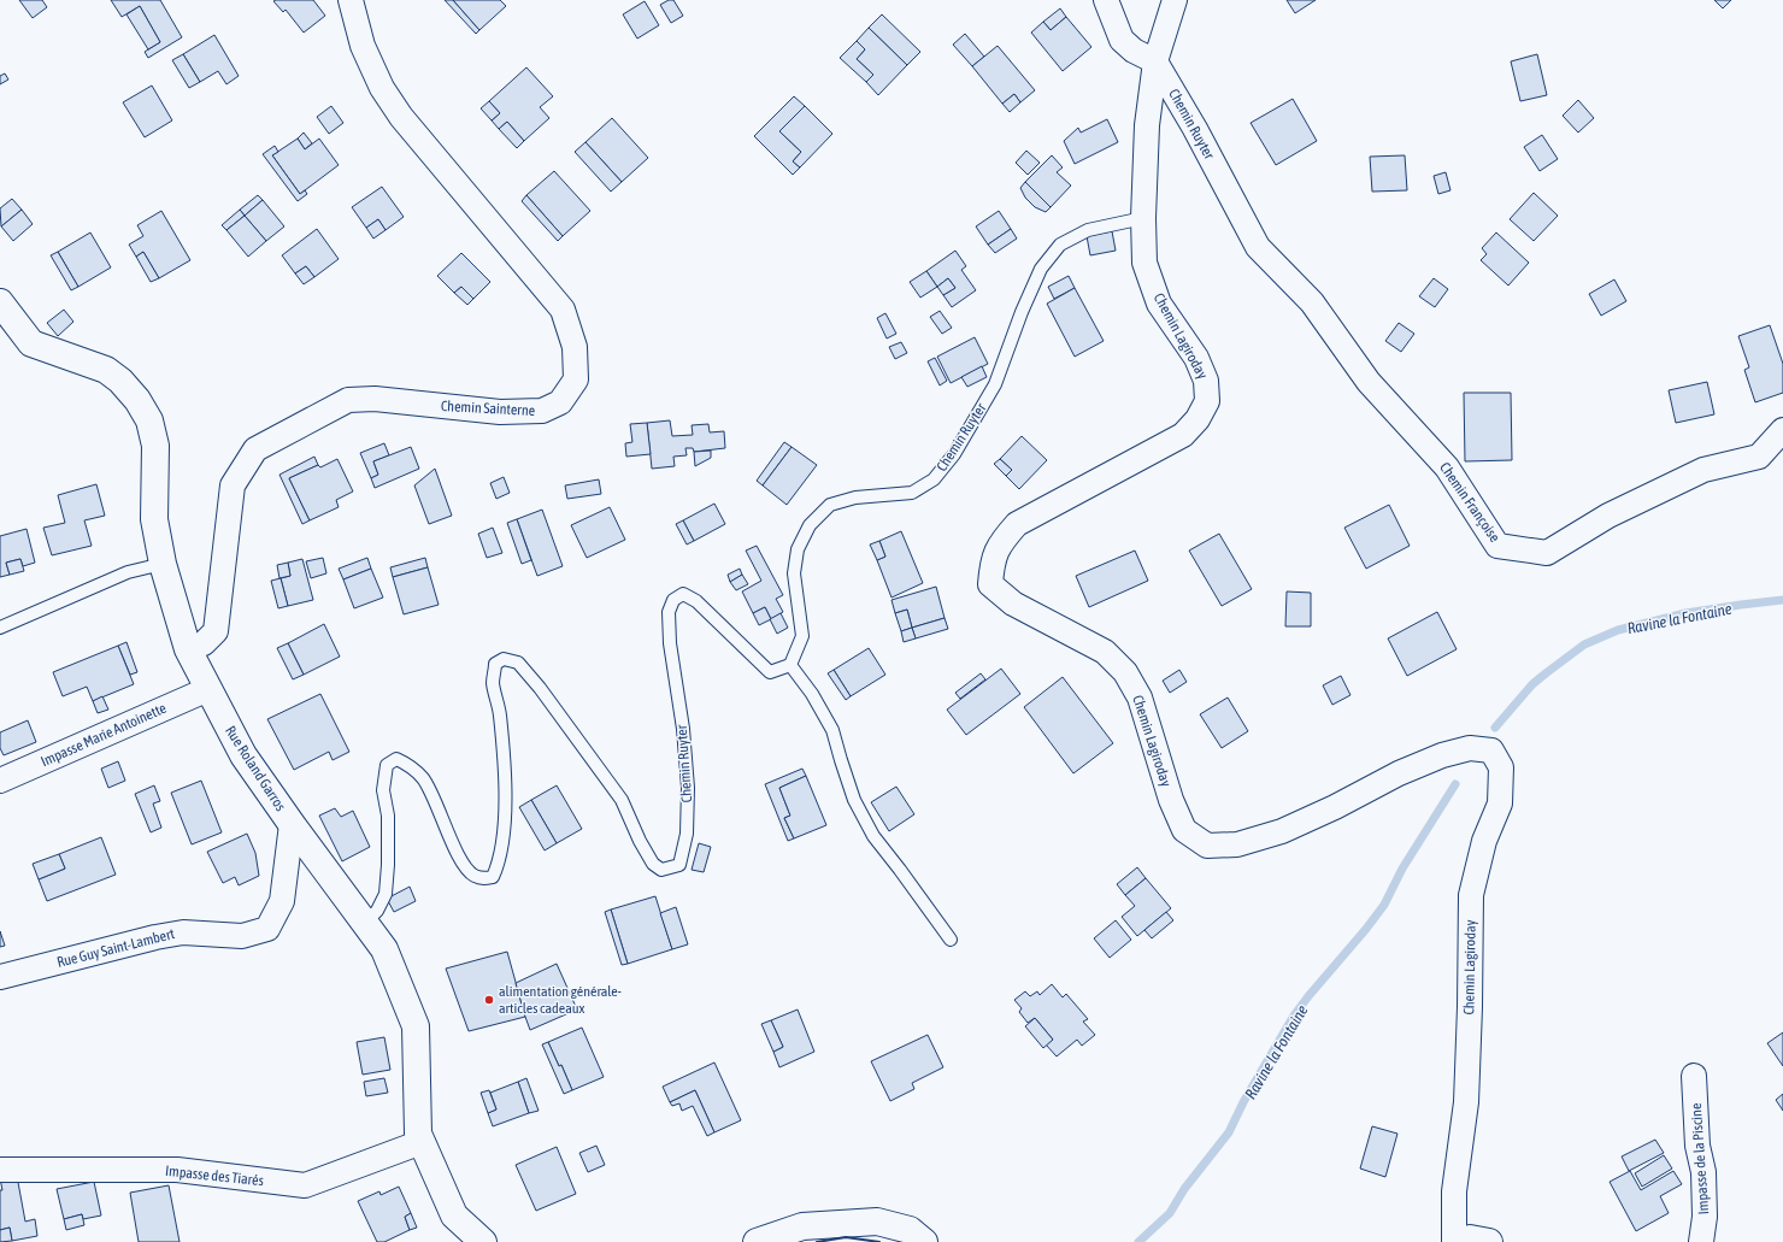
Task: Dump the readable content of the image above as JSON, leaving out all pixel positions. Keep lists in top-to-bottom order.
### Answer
{
  "streets": {
    "main road": ["Rue Roland Garros"],
    "street": [
      "Chemin Ruyter",
      "Chemin Lagiroday",
      "Chemin Sainterne",
      "Chemin Françoise",
      "Impasse Marie Antoinette",
      "Rue Guy Saint-Lambert",
      "Impasse de la Piscine",
      "Impasse des Tiarés"
    ]
  },
  "crossings": [
    ["Chemin Ruyter", "Chemin Lagiroday"],
    ["Chemin Ruyter", "Chemin Françoise"],
    ["Chemin Ruyter", "Rue Roland Garros"],
    ["Chemin Sainterne", "Rue Roland Garros"],
    ["Impasse Marie Antoinette", "Rue Roland Garros"],
    ["Rue Roland Garros", "Rue Guy Saint-Lambert"],
    ["Rue Roland Garros", "Impasse des Tiarés"]
  ],
  "water": ["Ravine la Fontaine"],
  "places": ["alimentation générale- articles cadeaux"]
}
